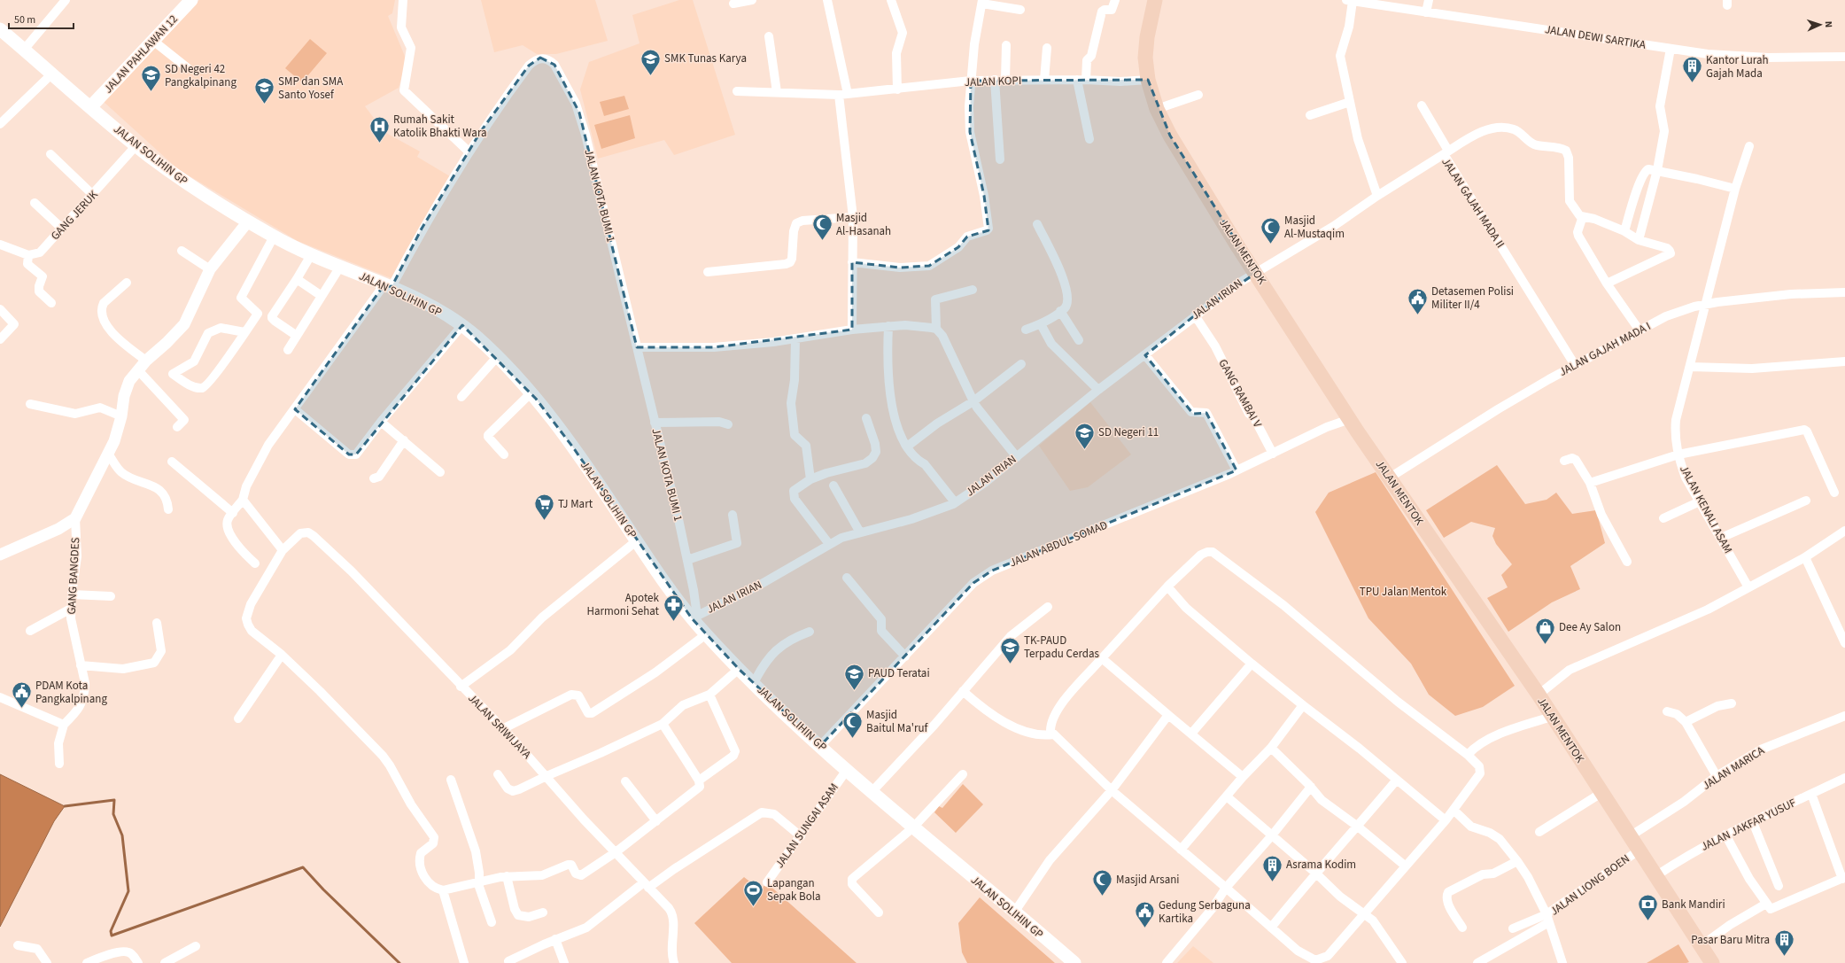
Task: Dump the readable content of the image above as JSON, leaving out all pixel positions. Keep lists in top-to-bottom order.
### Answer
{
  "streets": {
    "highway": ["JALAN MENTOK"],
    "main road": ["JALAN PAHLAWAN 12", "JALAN SOLIHIN GP"],
    "street": [
      "JALAN DEWI SARTIKA",
      "JALAN KOPI",
      "JALAN KOTA BUMI 1",
      "JALAN GAJAH MADA II",
      "GANG JERUK",
      "JALAN IRIAN",
      "JALAN GAJAH MADA I",
      "GANG RAMBAI V",
      "JALAN KENALI ASAM",
      "JALAN ABDUL SOMAD",
      "GANG BANGDES",
      "JALAN SRIWIJAYA",
      "JALAN MARICA",
      "JALAN JAKFAR YUSUF",
      "JALAN SUNGAI ASAM",
      "JALAN LIONG BOEN"
    ]
  },
  "crossings": [
    ["JALAN PAHLAWAN 12", "JALAN SOLIHIN GP"],
    ["JALAN KOPI", "JALAN MENTOK"],
    ["JALAN SOLIHIN GP", "JALAN KOTA BUMI 1"],
    ["JALAN SOLIHIN GP", "GANG JERUK"],
    ["JALAN SOLIHIN GP", "JALAN IRIAN"],
    ["JALAN SOLIHIN GP", "JALAN ABDUL SOMAD"],
    ["JALAN SOLIHIN GP", "JALAN SUNGAI ASAM"],
    ["JALAN KOTA BUMI 1", "JALAN IRIAN"],
    ["JALAN GAJAH MADA II", "JALAN MENTOK"],
    ["JALAN GAJAH MADA II", "JALAN IRIAN"],
    ["JALAN GAJAH MADA II", "JALAN GAJAH MADA I"],
    ["JALAN MENTOK", "JALAN IRIAN"],
    ["JALAN MENTOK", "JALAN GAJAH MADA I"],
    ["JALAN MENTOK", "JALAN ABDUL SOMAD"],
    ["JALAN MENTOK", "JALAN MARICA"],
    ["JALAN MENTOK", "JALAN JAKFAR YUSUF"],
    ["JALAN MENTOK", "JALAN LIONG BOEN"],
    ["JALAN IRIAN", "GANG RAMBAI V"],
    ["JALAN GAJAH MADA I", "JALAN KENALI ASAM"],
    ["GANG RAMBAI V", "JALAN ABDUL SOMAD"]
  ],
  "parks": ["TPU Jalan Mentok"],
  "places": {
    "school or university": [
      "SMK Tunas Karya",
      "SD Negeri 42 Pangkalpinang",
      "SMP dan SMA Santo Yosef",
      "SD Negeri 11",
      "TK-PAUD Terpadu Cerdas",
      "PAUD Teratai"
    ],
    "building": ["Kantor Lurah Gajah Mada", "Asrama Kodim", "Pasar Baru Mitra"],
    "hospital": ["Rumah Sakit Katolik Bhakti Wara"],
    "mosque": [
      "Masjid Al-Hasanah",
      "Masjid Al-Mustaqim",
      "Masjid Baitul Ma'ruf",
      "Masjid Arsani"
    ],
    "public building": ["Detasemen Polisi Militer II/4", "PDAM Kota Pangkalpinang", "Gedung Serbaguna Kartika"],
    "supermarket": ["TJ Mart"],
    "pharmacy": ["Apotek Harmoni Sehat"],
    "shop": ["Dee Ay Salon"],
    "sports": ["Lapangan Sepak Bola"],
    "bank": ["Bank Mandiri"]
  },
  "scale_bar": "50 m",
  "north": "right"
}
